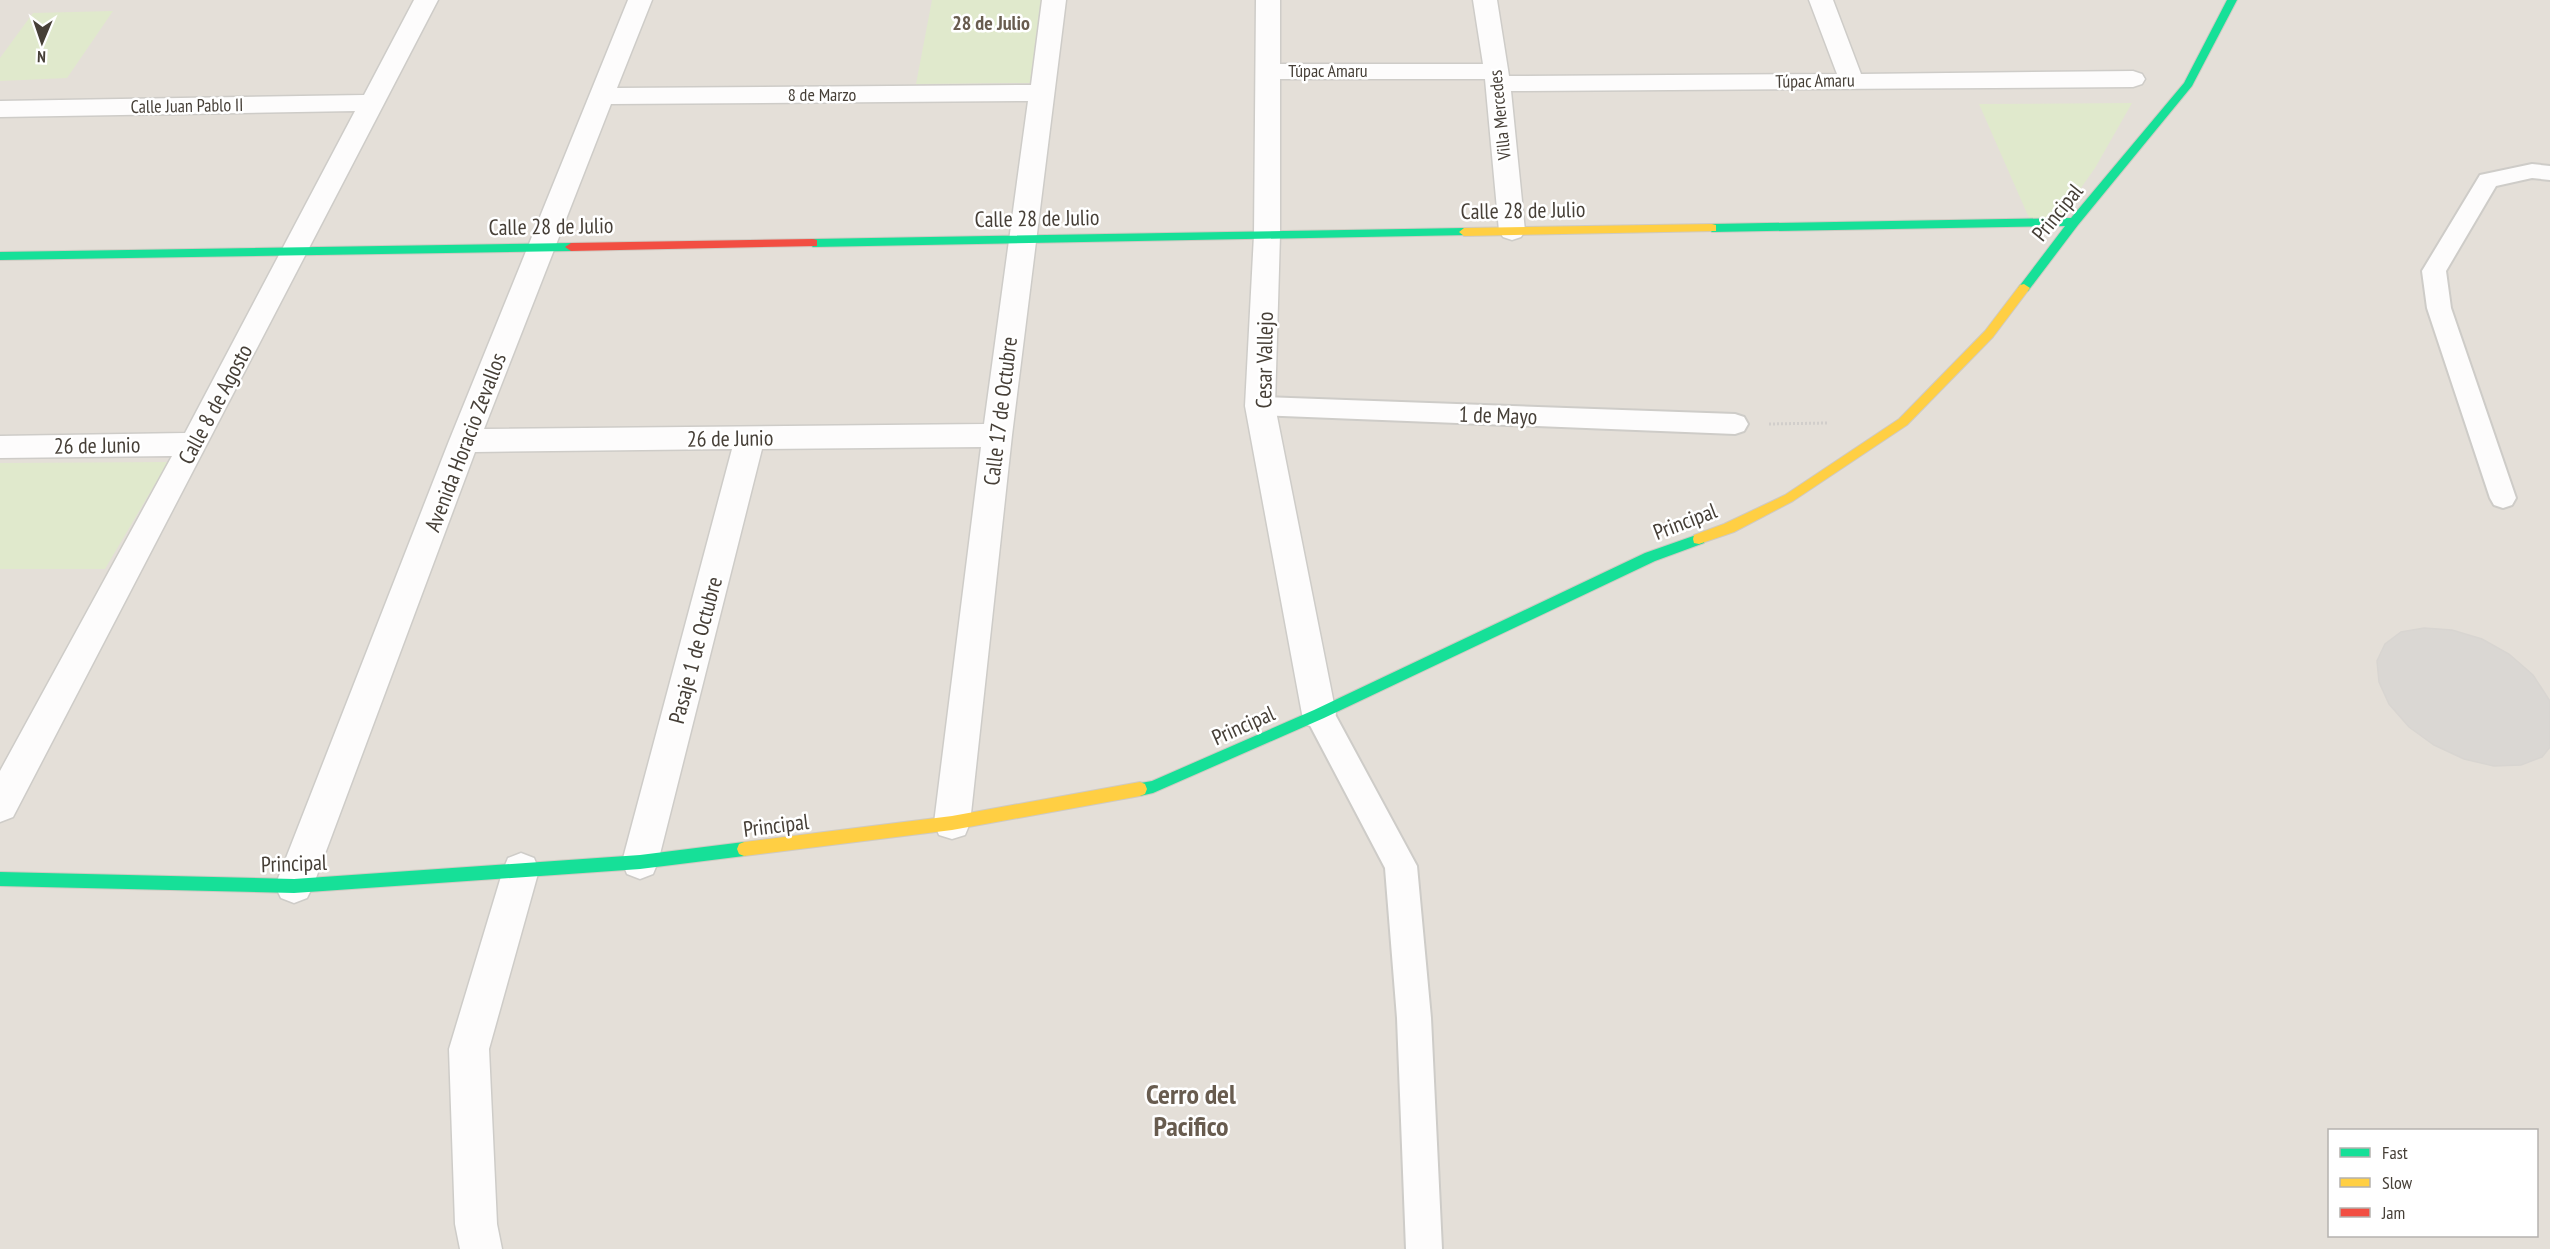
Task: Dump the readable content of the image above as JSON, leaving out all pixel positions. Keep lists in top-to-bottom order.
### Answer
{
  "streets": {
    "street": [
      "Túpac Amaru",
      "8 de Marzo",
      "Calle Juan Pablo II",
      "Villa Mercedes",
      "Calle 28 de Julio",
      "Principal",
      "Cesar Vallejo",
      "Calle 8 de Agosto",
      "Calle 17 de Octubre",
      "26 de Junio",
      "Avenida Horacio Zevallos",
      "Pasaje 1 de Octubre"
    ],
    "lane": ["1 de Mayo"]
  },
  "crossings": [
    ["Túpac Amaru", "Villa Mercedes"],
    ["Túpac Amaru", "Cesar Vallejo"],
    ["8 de Marzo", "Calle 17 de Octubre"],
    ["8 de Marzo", "Avenida Horacio Zevallos"],
    ["Calle Juan Pablo II", "Calle 8 de Agosto"],
    ["Villa Mercedes", "Calle 28 de Julio"],
    ["Calle 28 de Julio", "Principal"],
    ["Calle 28 de Julio", "Cesar Vallejo"],
    ["Calle 28 de Julio", "Calle 8 de Agosto"],
    ["Calle 28 de Julio", "Calle 17 de Octubre"],
    ["Calle 28 de Julio", "Avenida Horacio Zevallos"],
    ["Principal", "Cesar Vallejo"],
    ["Principal", "Calle 17 de Octubre"],
    ["Principal", "Avenida Horacio Zevallos"],
    ["Principal", "Pasaje 1 de Octubre"],
    ["Cesar Vallejo", "1 de Mayo"],
    ["Calle 8 de Agosto", "26 de Junio"],
    ["Calle 17 de Octubre", "26 de Junio"],
    ["26 de Junio", "Avenida Horacio Zevallos"],
    ["26 de Junio", "Pasaje 1 de Octubre"]
  ],
  "districts": ["28 de Julio", "Cerro del Pacifico"],
  "legend": ["Fast", "Slow", "Jam"],
  "north": "bottom"
}
